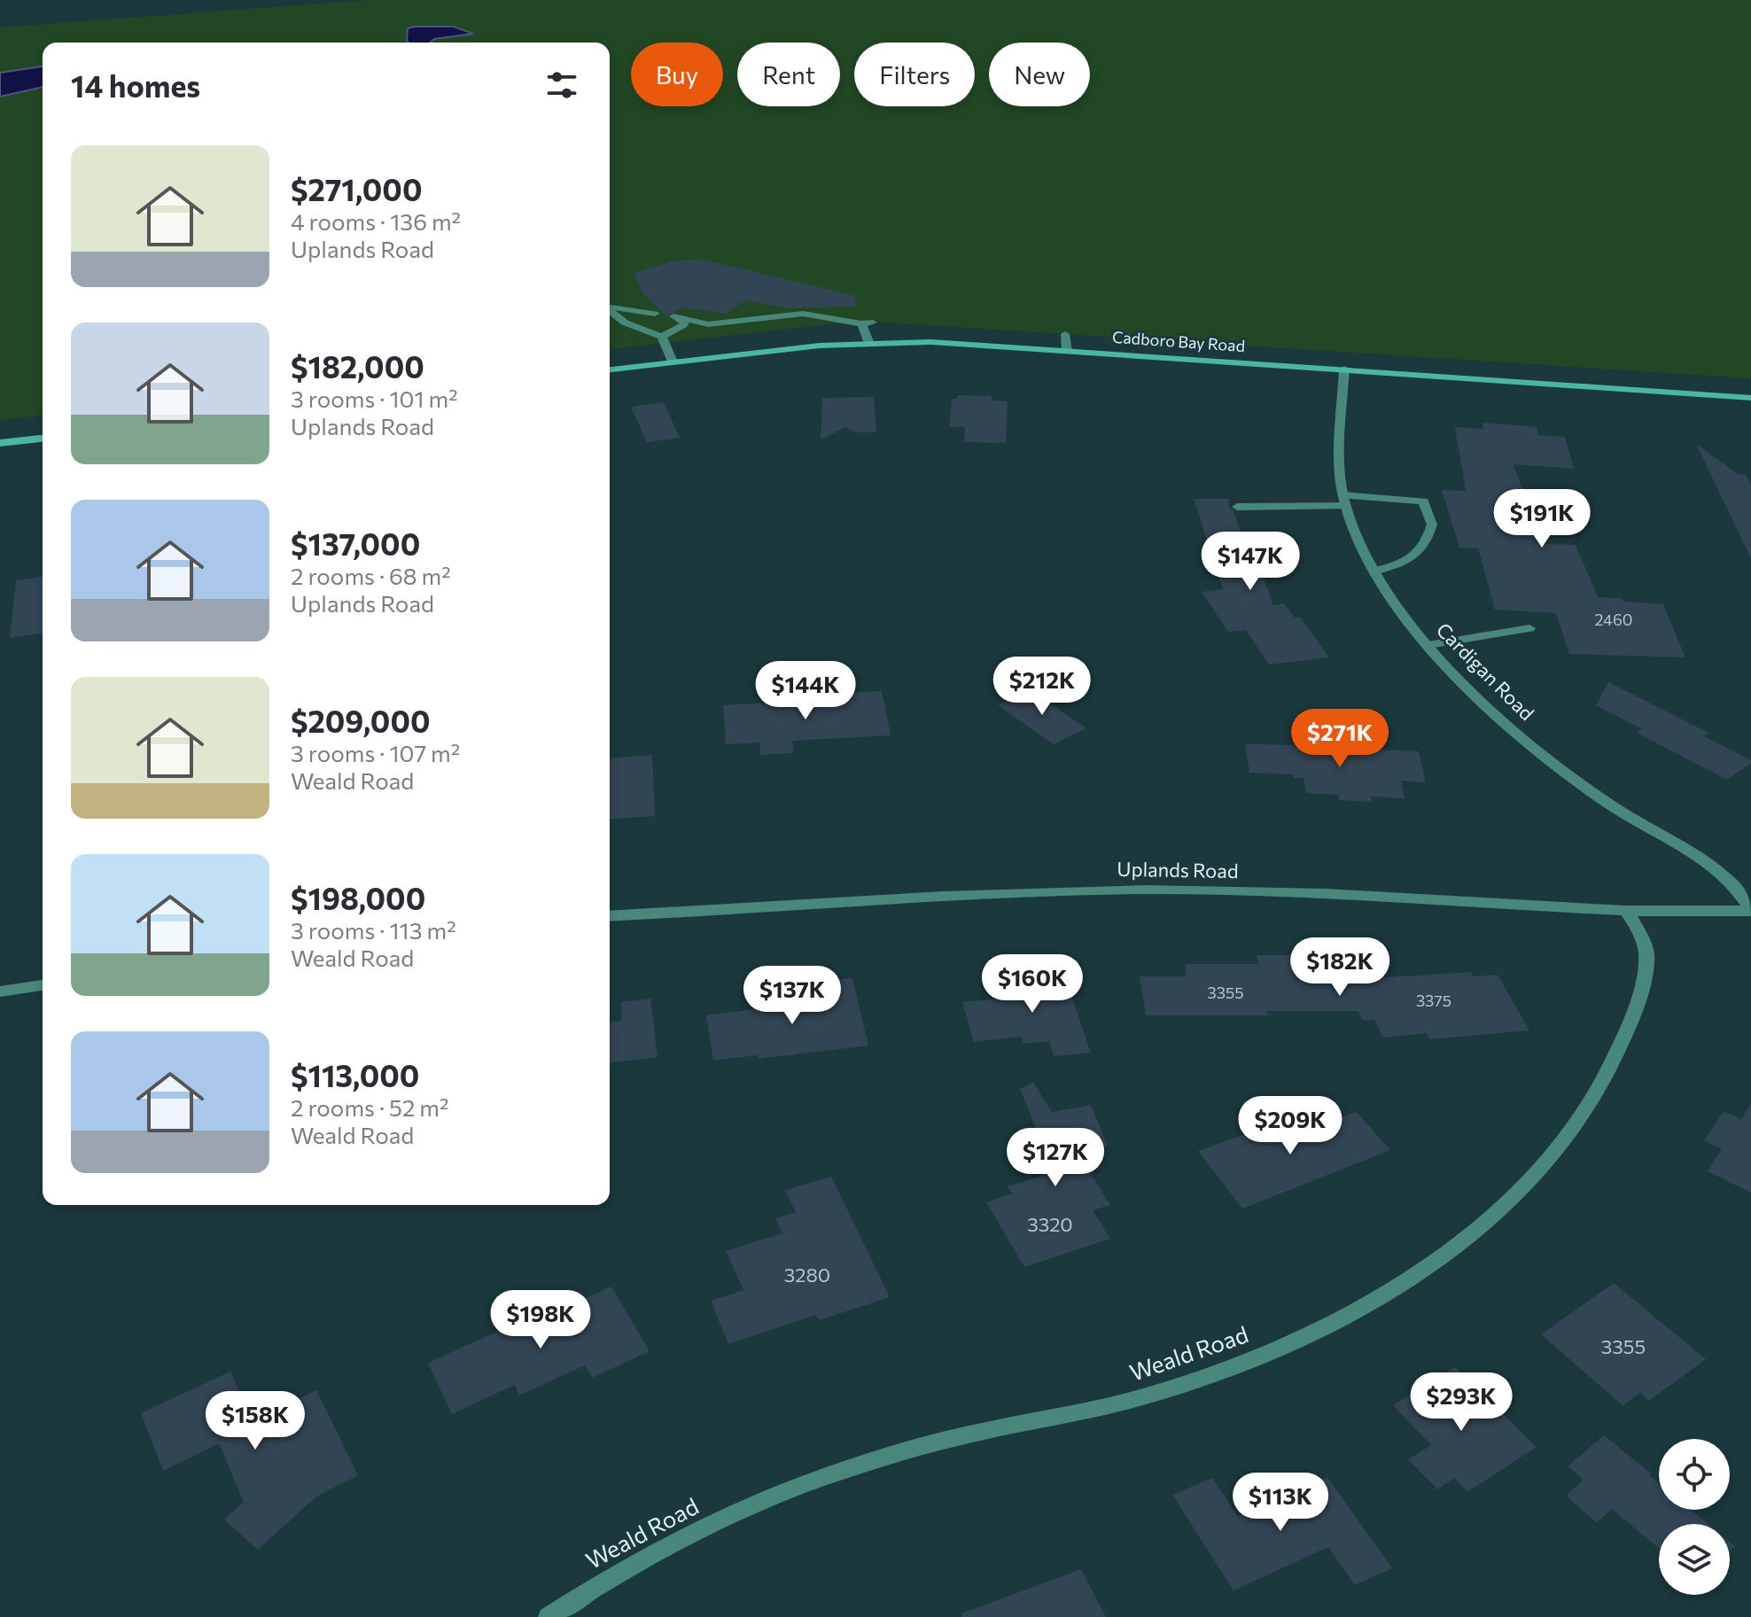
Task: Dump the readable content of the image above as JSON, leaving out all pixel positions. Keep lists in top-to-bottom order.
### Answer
{
  "streets": {
    "main road": ["Cadboro Bay Road"],
    "street": ["Cardigan Road", "Uplands Road", "Weald Road"]
  },
  "crossings": [
    ["Cadboro Bay Road", "Cardigan Road"],
    ["Cardigan Road", "Uplands Road"],
    ["Uplands Road", "Weald Road"]
  ],
  "house_numbers": [
    "2460",
    "3355",
    "3375",
    "3320",
    "3280",
    "3355"
  ],
  "page": {
    "chip": [
      "Buy",
      "Rent",
      "Filters",
      "New"
    ],
    "heading": "14 homes",
    "list": [
      {
        "name": "$271,000",
        "note": "4 rooms · 136 m² · Uplands Road"
      },
      {
        "name": "$182,000",
        "note": "3 rooms · 101 m² · Uplands Road"
      },
      {
        "name": "$137,000",
        "note": "2 rooms · 68 m² · Uplands Road"
      },
      {
        "name": "$209,000",
        "note": "3 rooms · 107 m² · Weald Road"
      },
      {
        "name": "$198,000",
        "note": "3 rooms · 113 m² · Weald Road"
      },
      {
        "name": "$113,000",
        "note": "2 rooms · 52 m² · Weald Road"
      }
    ],
    "price": [
      "$191K",
      "$147K",
      "$212K",
      "$144K",
      "$271K",
      "$182K",
      "$160K",
      "$137K",
      "$209K",
      "$127K",
      "$198K",
      "$293K",
      "$158K",
      "$113K"
    ]
  }
}
